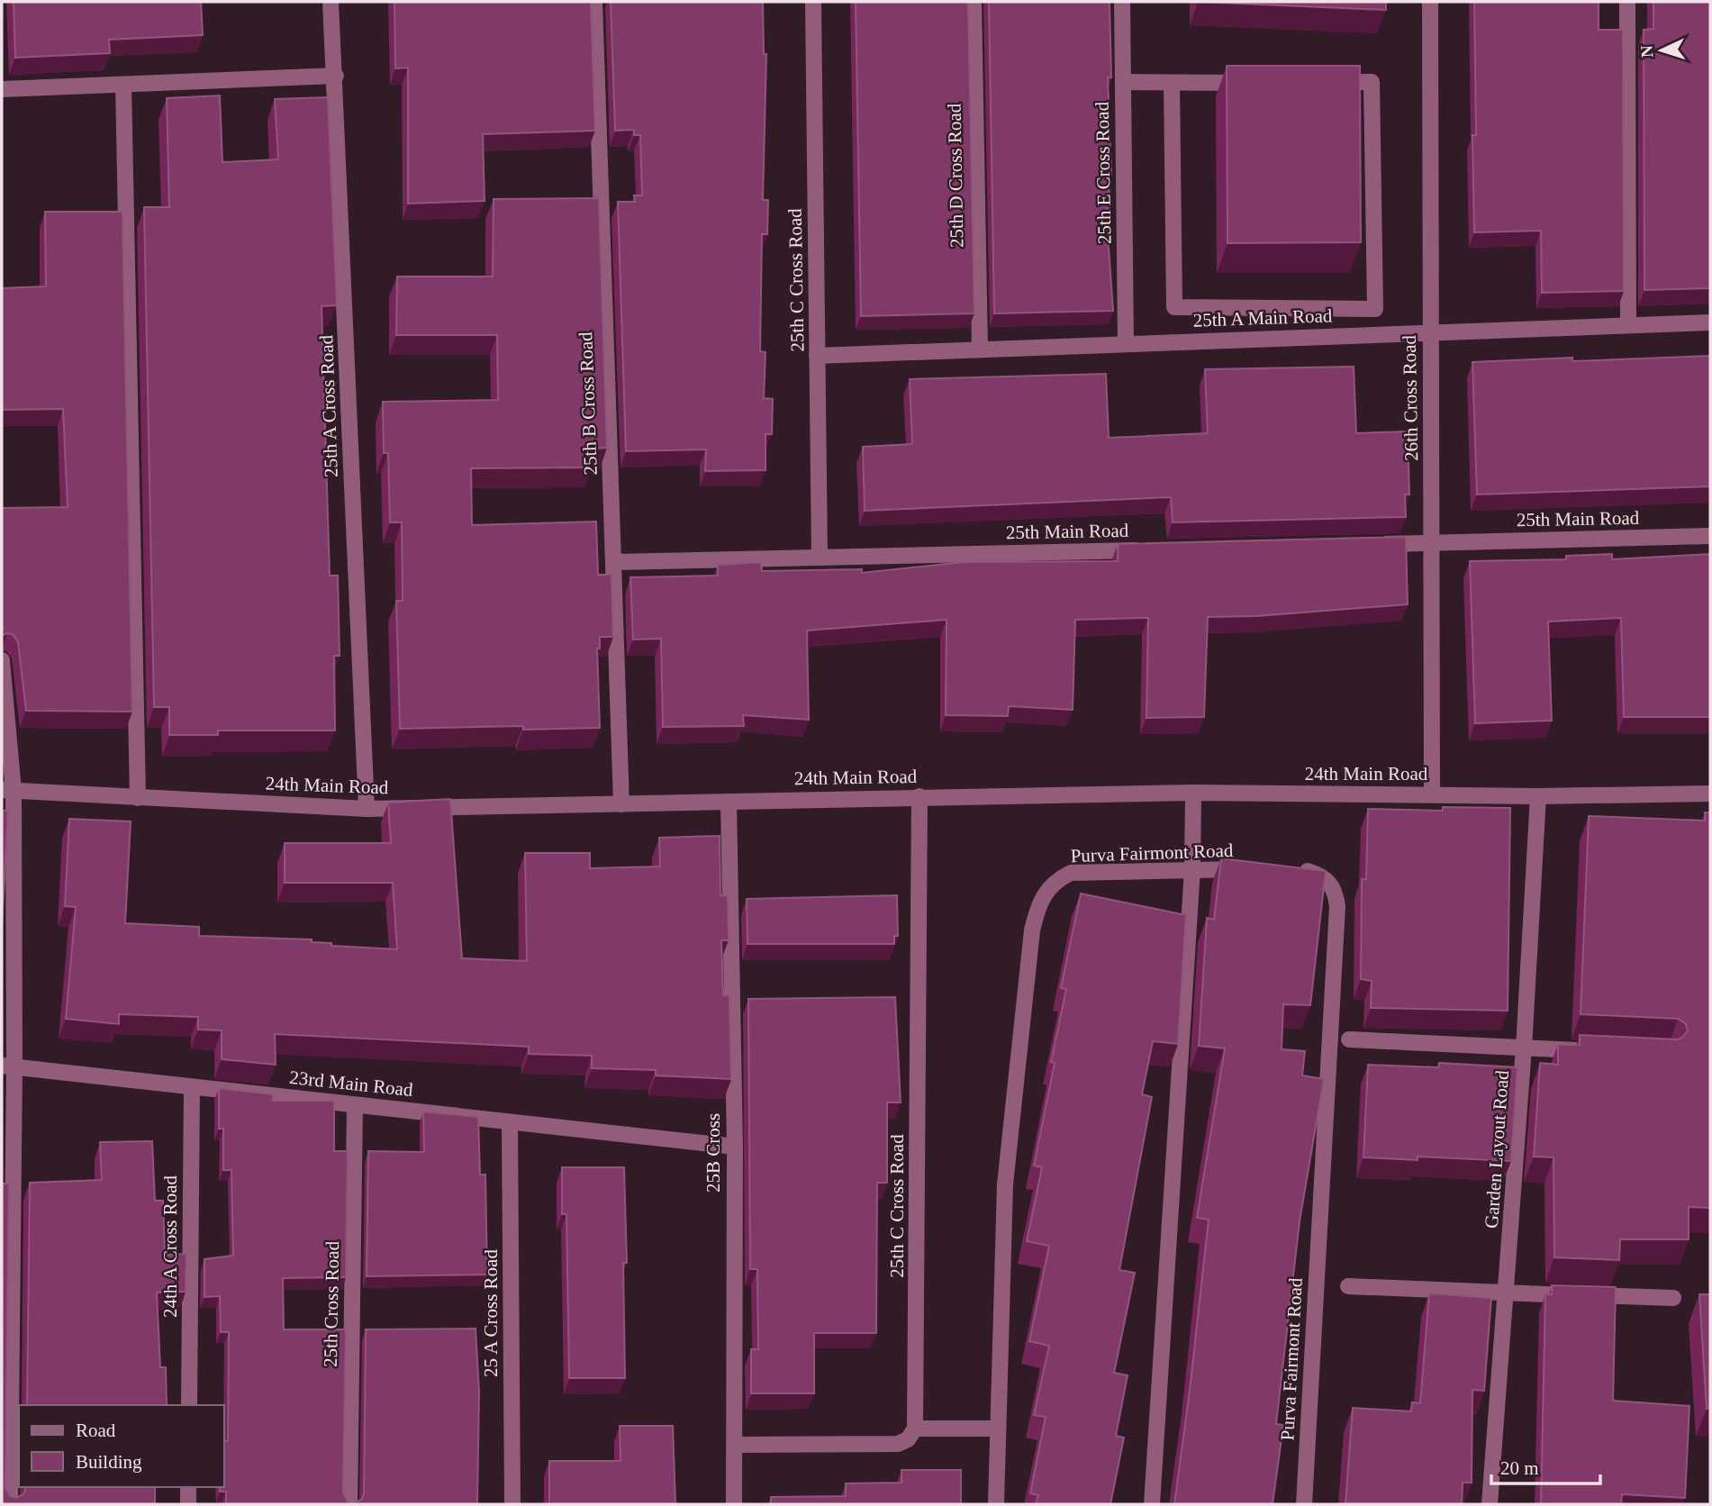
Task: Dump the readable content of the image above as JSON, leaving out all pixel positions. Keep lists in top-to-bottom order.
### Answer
{
  "streets": {
    "street": [
      "25th E Cross Road",
      "25th D Cross Road",
      "25th C Cross Road",
      "25th A Main Road",
      "26th Cross Road",
      "25th B Cross Road",
      "25th A Cross Road",
      "25th Main Road",
      "24th Main Road",
      "Purva Fairmont Road",
      "23rd Main Road",
      "Garden Layout Road",
      "25B Cross",
      "24th A Cross Road",
      "25th Cross Road",
      "25 A Cross Road"
    ]
  },
  "crossings": [
    ["25th E Cross Road", "25th A Main Road"],
    ["25th D Cross Road", "25th A Main Road"],
    ["25th C Cross Road", "25th A Main Road"],
    ["25th C Cross Road", "25th Main Road"],
    ["25th C Cross Road", "24th Main Road"],
    ["25th A Main Road", "26th Cross Road"],
    ["26th Cross Road", "25th Main Road"],
    ["26th Cross Road", "24th Main Road"],
    ["25th B Cross Road", "25th Main Road"],
    ["25th B Cross Road", "24th Main Road"],
    ["25th A Cross Road", "24th Main Road"],
    ["24th Main Road", "Garden Layout Road"],
    ["24th Main Road", "25B Cross"],
    ["23rd Main Road", "25B Cross"],
    ["23rd Main Road", "24th A Cross Road"],
    ["23rd Main Road", "25th Cross Road"],
    ["23rd Main Road", "25 A Cross Road"]
  ],
  "legend": ["Road", "Building"],
  "scale_bar": "20 m",
  "north": "left"
}
